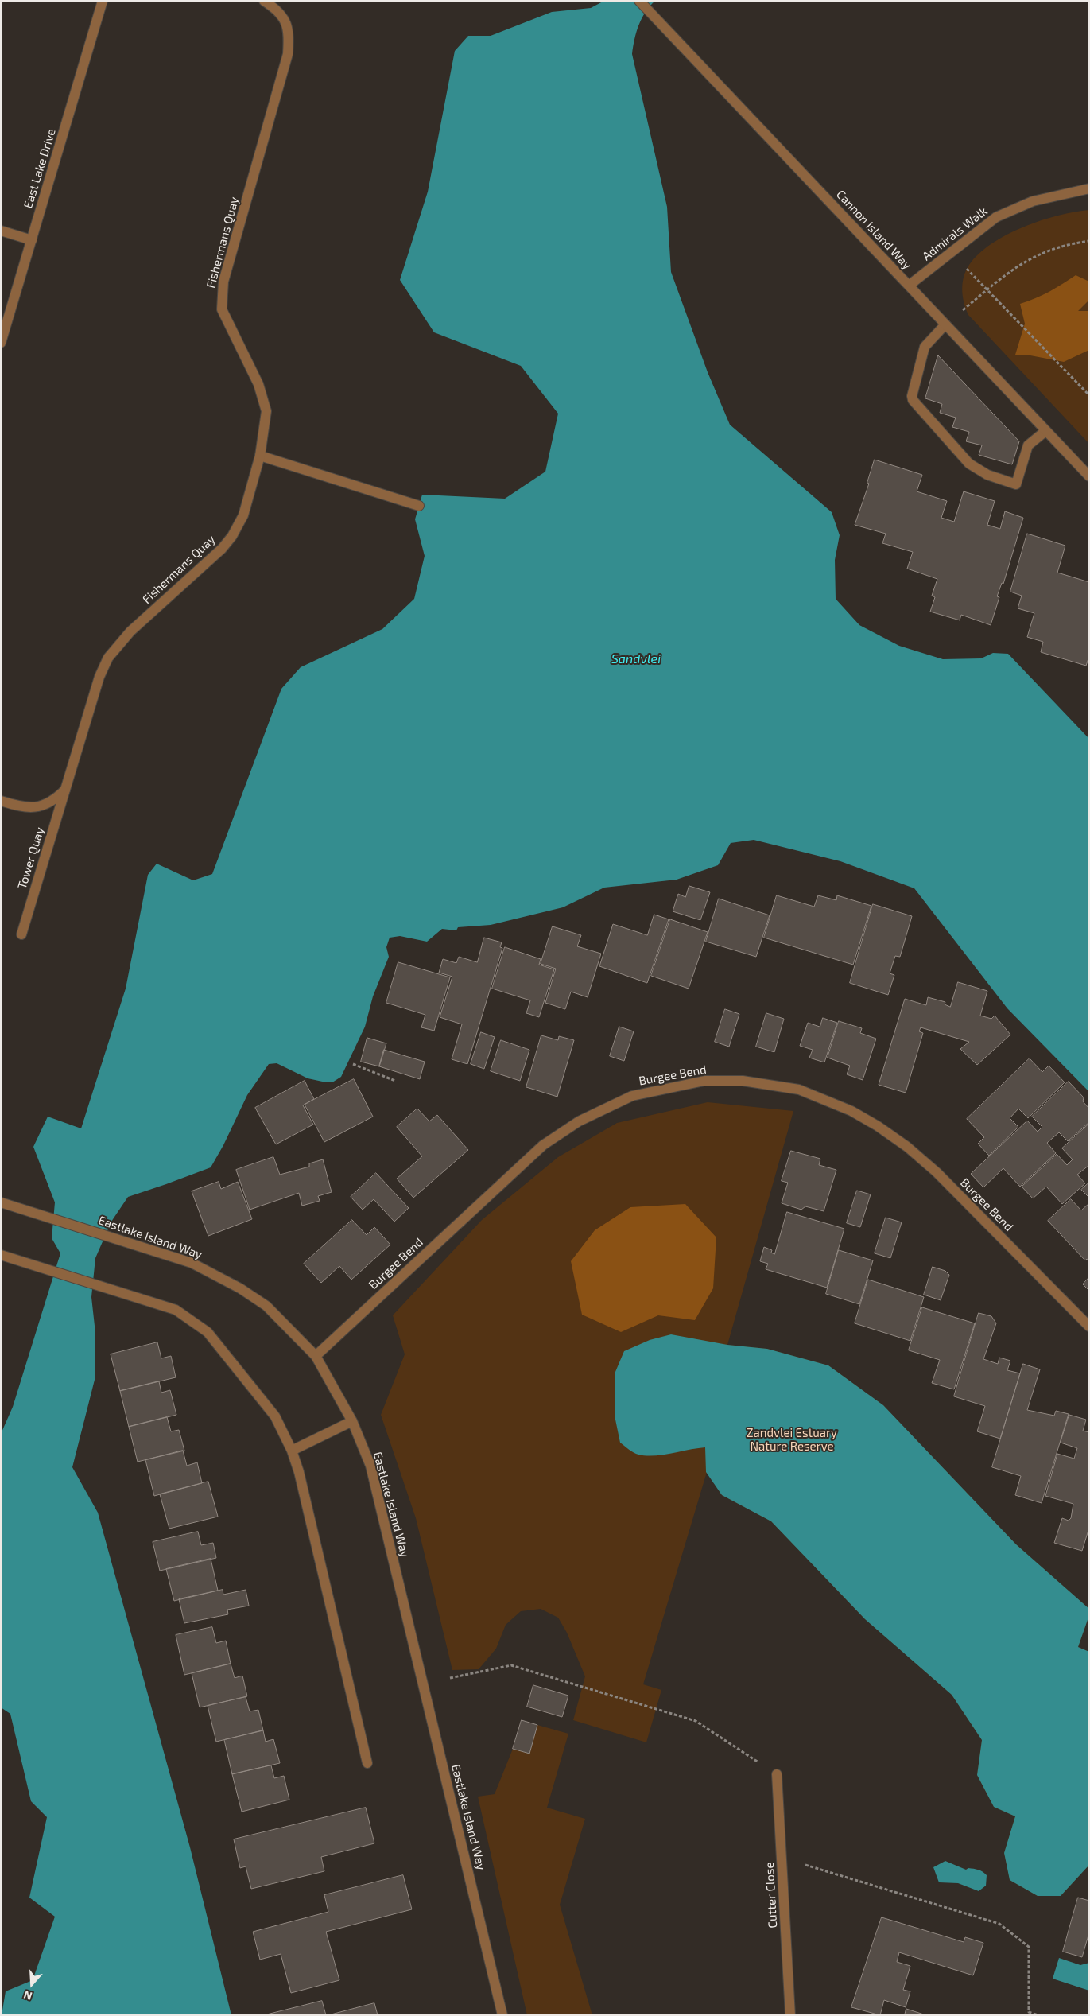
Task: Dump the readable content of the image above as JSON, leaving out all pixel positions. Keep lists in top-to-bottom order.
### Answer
{
  "streets": {
    "street": [
      "East Lake Drive",
      "Cannon Island Way",
      "Admirals Walk",
      "Fishermans Quay",
      "Tower Quay",
      "Burgee Bend",
      "Eastlake Island Way",
      "Cutter Close"
    ]
  },
  "crossings": [
    ["Cannon Island Way", "Admirals Walk"],
    ["Fishermans Quay", "Tower Quay"],
    ["Burgee Bend", "Eastlake Island Way"]
  ],
  "water": ["Sandvlei"],
  "parks": ["Zandvlei Estuary Nature Reserve"],
  "north": "bottom"
}
